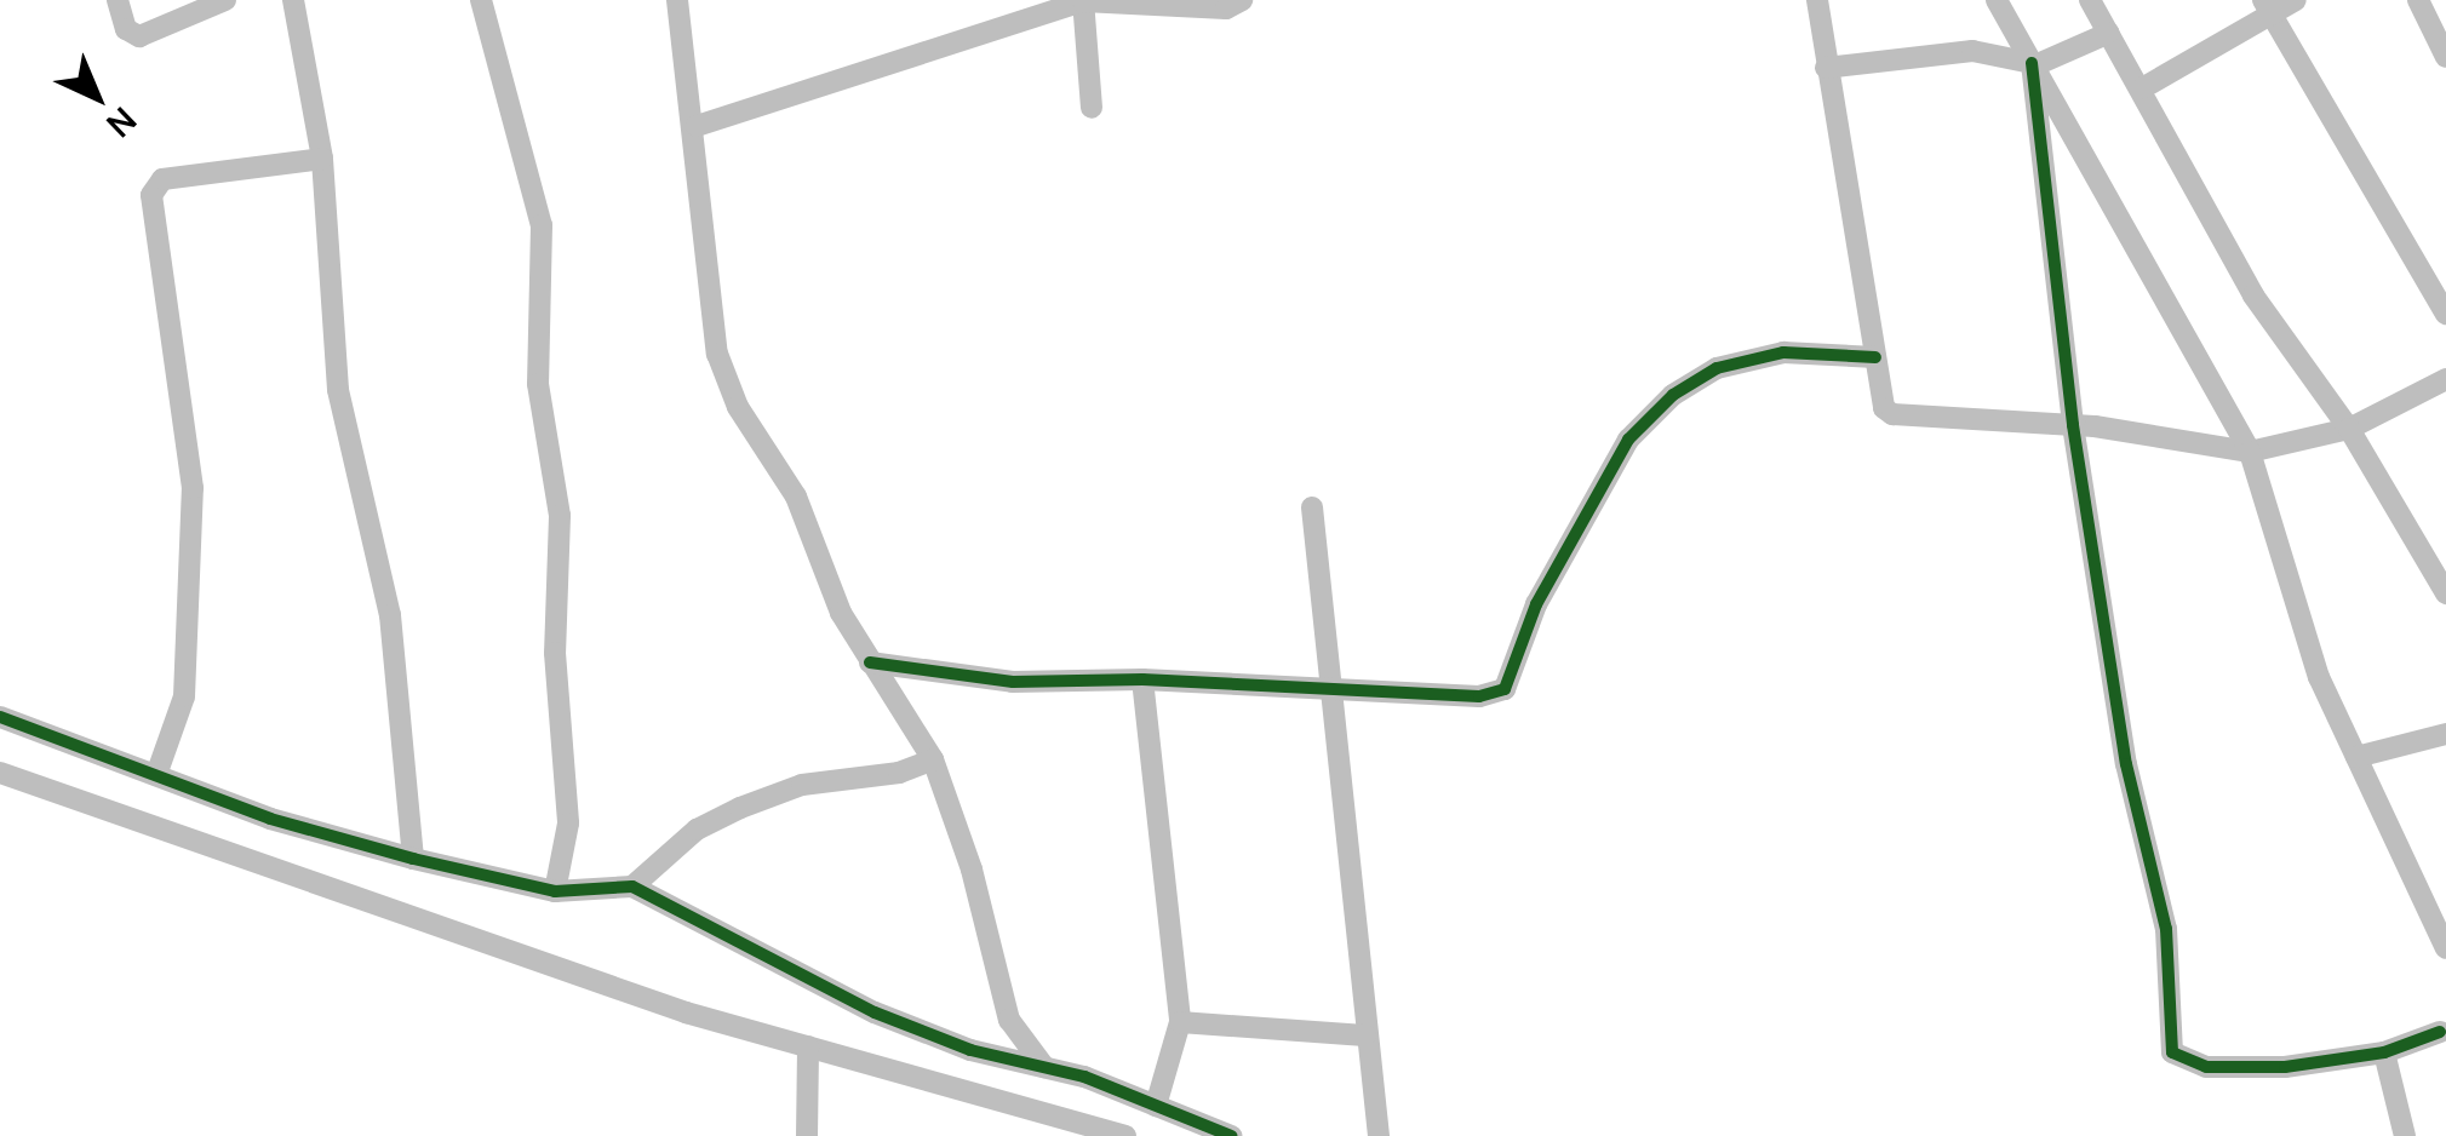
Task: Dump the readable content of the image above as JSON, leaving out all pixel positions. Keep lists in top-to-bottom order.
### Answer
{
  "north": "bottom right"
}
